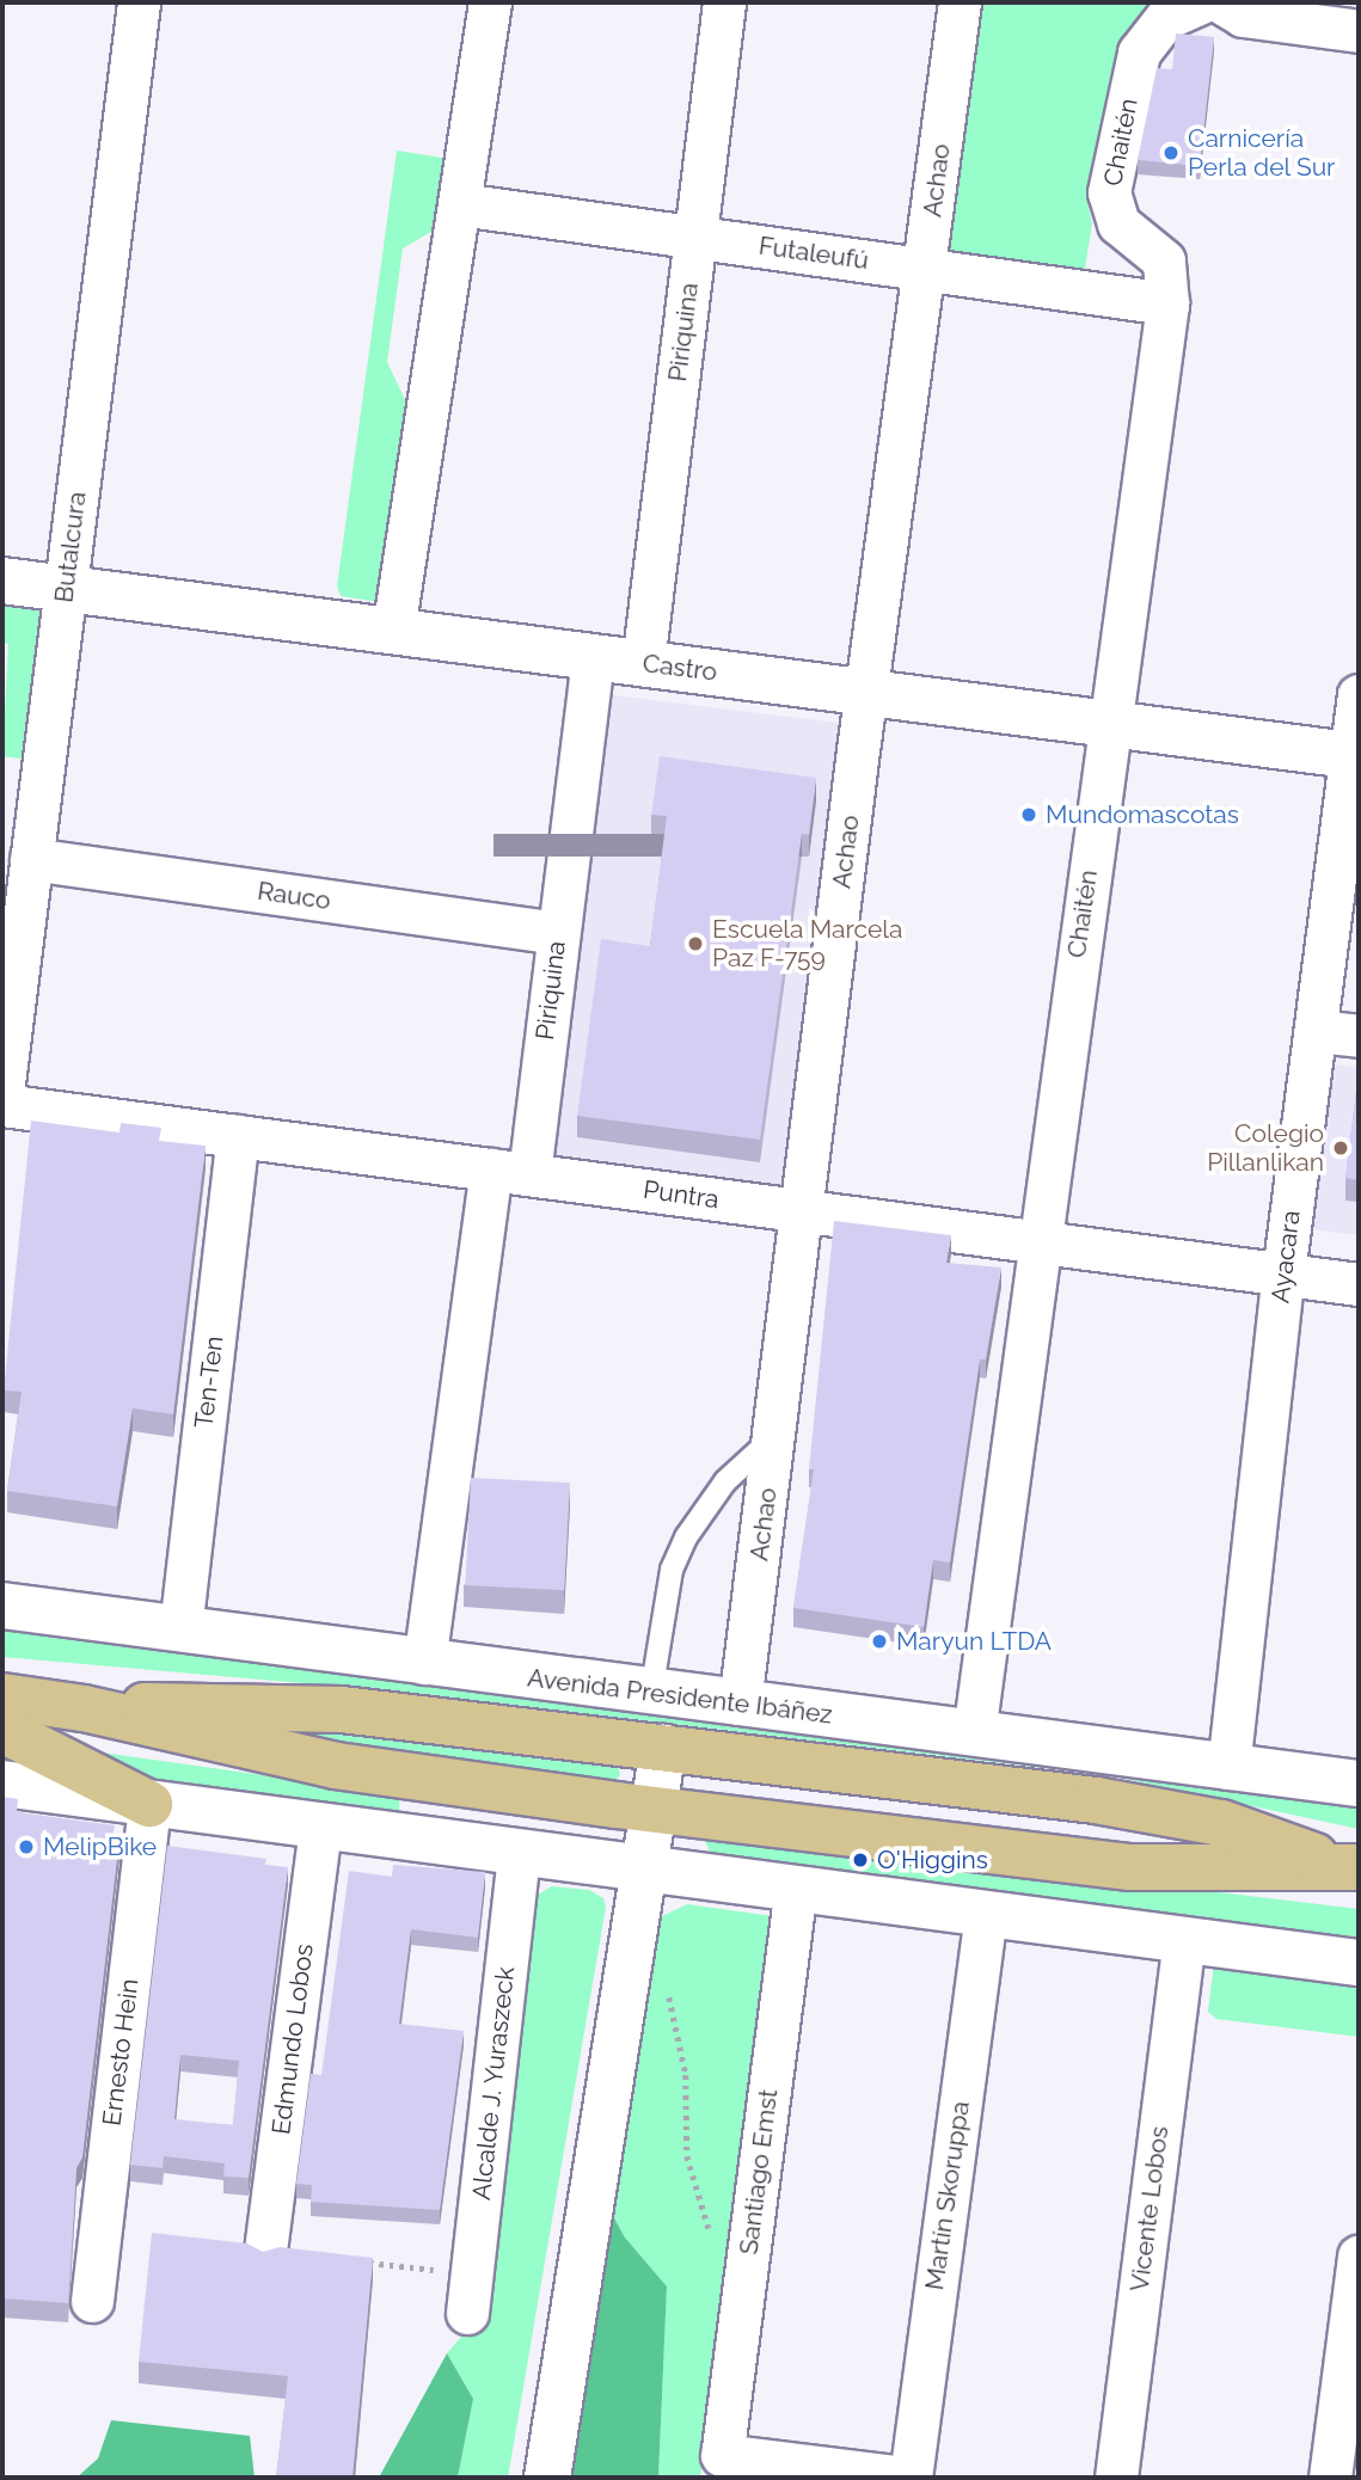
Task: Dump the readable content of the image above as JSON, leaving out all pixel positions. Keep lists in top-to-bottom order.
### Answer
{
  "streets": {
    "main road": ["Avenida Presidente Ibáñez"],
    "street": [
      "Chaitén",
      "Achao",
      "Futaleufú",
      "Piriquina",
      "Butalcura",
      "Castro",
      "Rauco",
      "Puntra",
      "Ayacara",
      "Ten-Ten",
      "Edmundo Lobos",
      "Ernesto Hein",
      "Alcalde J. Yuraszeck",
      "Santiago Emst",
      "Martín Skoruppa",
      "Vicente Lobos"
    ]
  },
  "crossings": [
    ["Chaitén", "Futaleufú"],
    ["Chaitén", "Castro"],
    ["Chaitén", "Puntra"],
    ["Chaitén", "Avenida Presidente Ibáñez"],
    ["Achao", "Futaleufú"],
    ["Achao", "Castro"],
    ["Achao", "Puntra"],
    ["Achao", "Avenida Presidente Ibáñez"],
    ["Futaleufú", "Piriquina"],
    ["Piriquina", "Castro"],
    ["Piriquina", "Rauco"],
    ["Piriquina", "Puntra"],
    ["Piriquina", "Avenida Presidente Ibáñez"],
    ["Butalcura", "Castro"],
    ["Butalcura", "Rauco"],
    ["Castro", "Ayacara"],
    ["Puntra", "Ayacara"],
    ["Puntra", "Ten-Ten"],
    ["Ayacara", "Avenida Presidente Ibáñez"],
    ["Ten-Ten", "Avenida Presidente Ibáñez"]
  ],
  "places": [
    "Carnicería Perla del Sur",
    "Mundomascotas",
    "Escuela Marcela Paz F-759",
    "Colegio Pillanlikan",
    "Maryun LTDA",
    "MelipBike",
    "O'Higgins"
  ]
}
